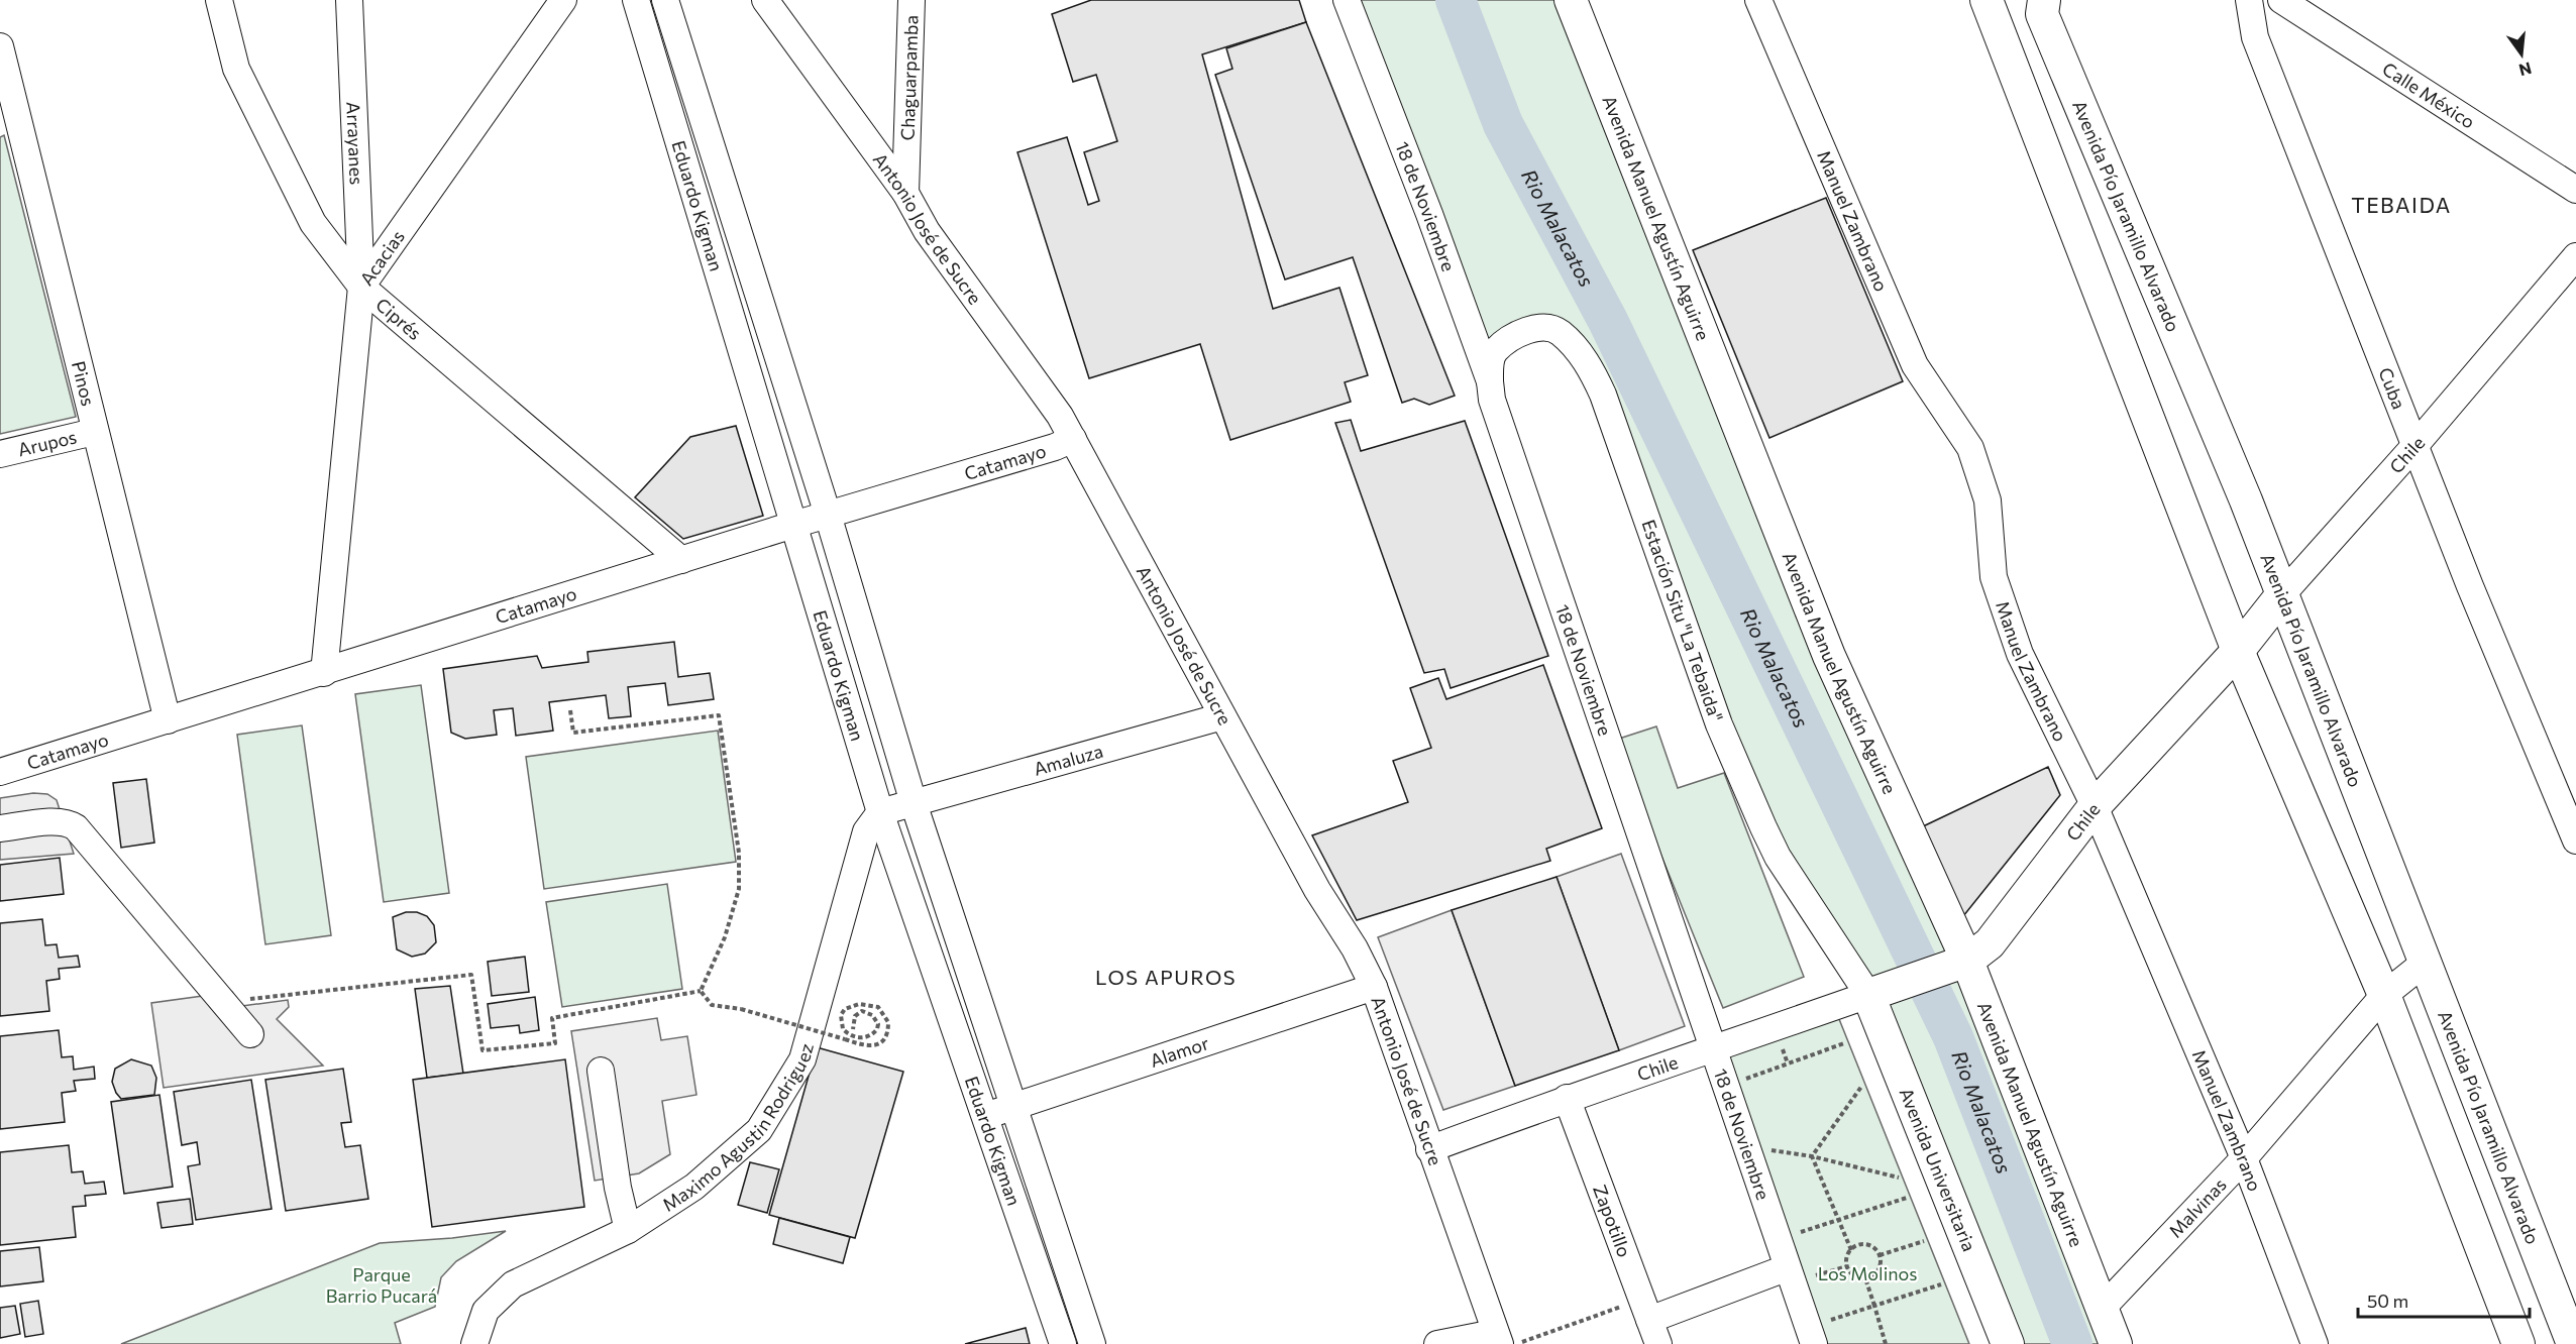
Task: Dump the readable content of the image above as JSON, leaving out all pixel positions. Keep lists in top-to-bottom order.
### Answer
{
  "streets": {
    "main road": [
      "Avenida Pío Jaramillo Alvarado",
      "Avenida Manuel Agustín Aguirre",
      "Chile",
      "Avenida Universitaria"
    ],
    "street": [
      "Chaguarpamba",
      "Calle México",
      "Arrayanes",
      "Eduardo Kigman",
      "18 de Noviembre",
      "Manuel Zambrano",
      "Antonio José de Sucre",
      "Acacias",
      "Ciprés",
      "Pinos",
      "Cuba",
      "Arupos",
      "Catamayo",
      "Estación Situ \"La Tebaida\"",
      "Amaluza",
      "Alamor",
      "Maximo Agustin Rodriguez",
      "Malvinas",
      "Zapotillo"
    ]
  },
  "crossings": [
    ["Chaguarpamba", "Antonio José de Sucre"],
    ["Arrayanes", "Acacias"],
    ["Arrayanes", "Ciprés"],
    ["Eduardo Kigman", "Catamayo"],
    ["Eduardo Kigman", "Amaluza"],
    ["Eduardo Kigman", "Alamor"],
    ["Eduardo Kigman", "Maximo Agustin Rodriguez"],
    ["18 de Noviembre", "Chile"],
    ["18 de Noviembre", "Estación Situ \"La Tebaida\""],
    ["Avenida Pío Jaramillo Alvarado", "Chile"],
    ["Avenida Pío Jaramillo Alvarado", "Malvinas"],
    ["Avenida Manuel Agustín Aguirre", "Chile"],
    ["Avenida Manuel Agustín Aguirre", "Malvinas"],
    ["Manuel Zambrano", "Chile"],
    ["Manuel Zambrano", "Malvinas"],
    ["Antonio José de Sucre", "Chile"],
    ["Antonio José de Sucre", "Catamayo"],
    ["Antonio José de Sucre", "Amaluza"],
    ["Antonio José de Sucre", "Alamor"],
    ["Acacias", "Ciprés"],
    ["Acacias", "Catamayo"],
    ["Ciprés", "Catamayo"],
    ["Pinos", "Arupos"],
    ["Pinos", "Catamayo"],
    ["Cuba", "Chile"],
    ["Chile", "Estación Situ \"La Tebaida\""],
    ["Chile", "Avenida Universitaria"],
    ["Chile", "Zapotillo"],
    ["Estación Situ \"La Tebaida\"", "Avenida Universitaria"],
    ["Amaluza", "Maximo Agustin Rodriguez"]
  ],
  "districts": ["TEBAIDA", "LOS APUROS"],
  "water": ["Rio Malacatos"],
  "parks": ["Los Molinos", "Parque Barrio Pucará"],
  "scale_bar": "50 m",
  "north": "bottom"
}
